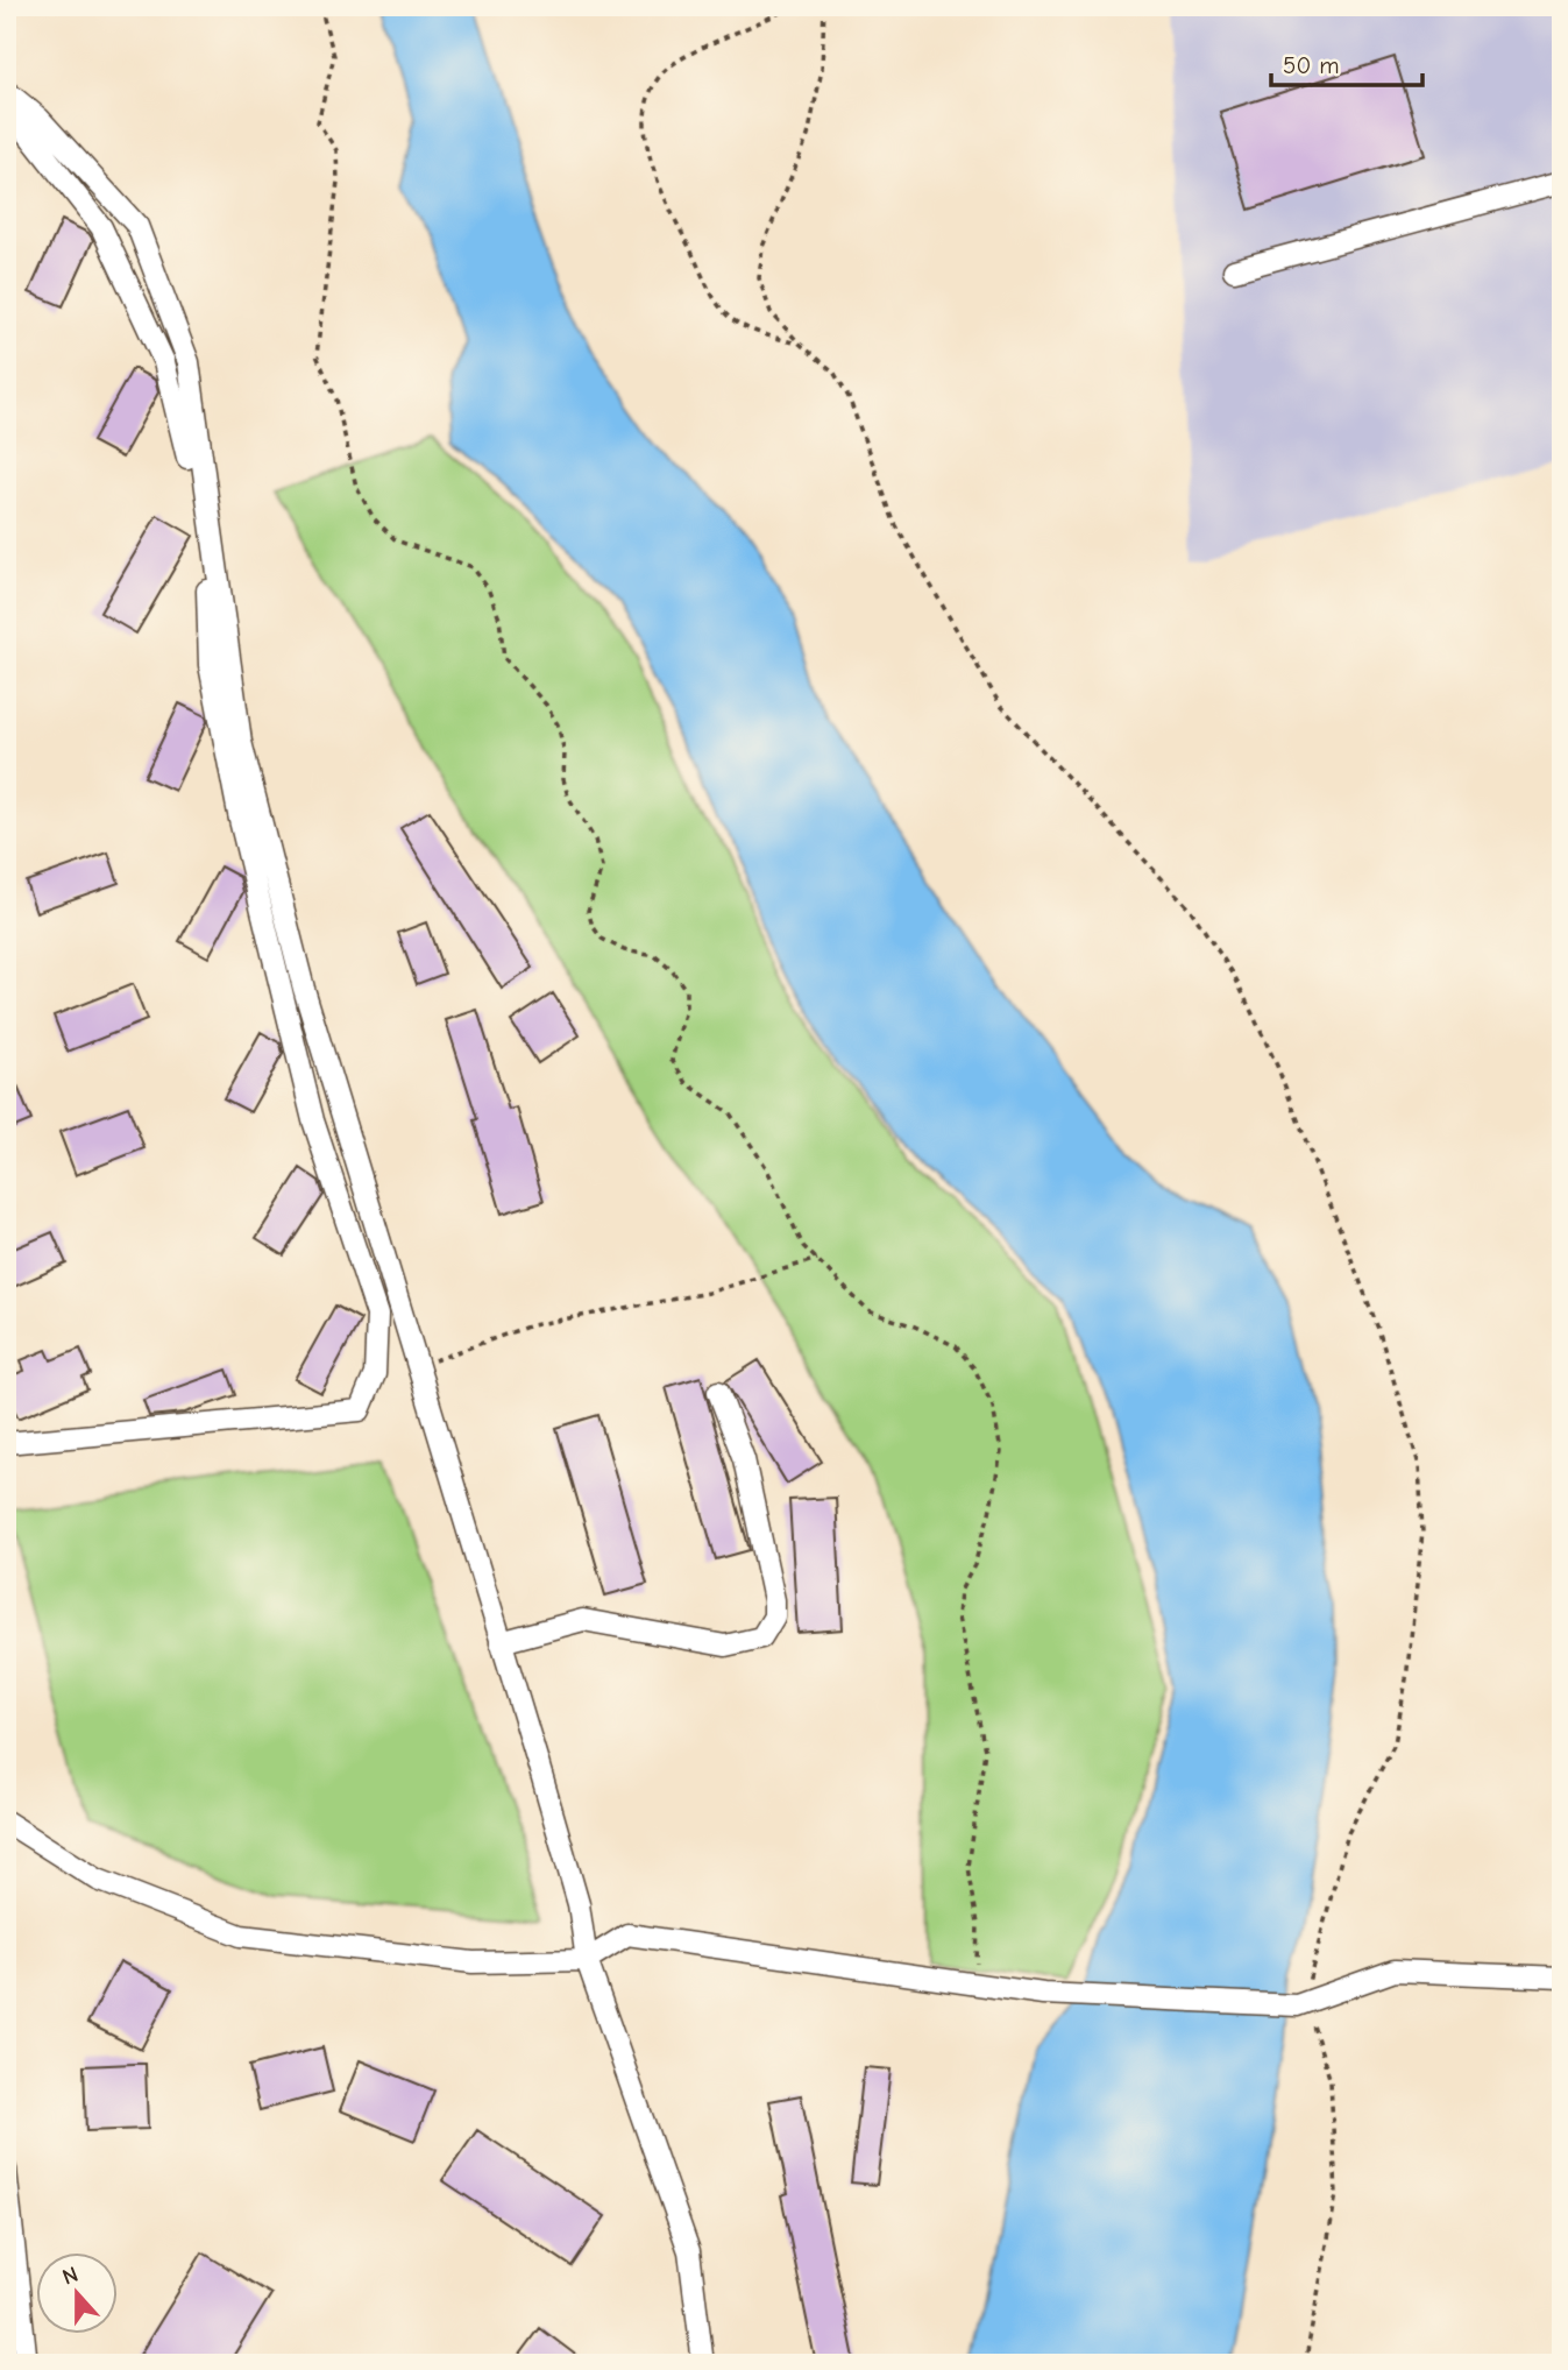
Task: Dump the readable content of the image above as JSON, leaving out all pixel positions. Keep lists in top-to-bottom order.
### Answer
{
  "scale_bar": "50 m",
  "north": "top"
}
